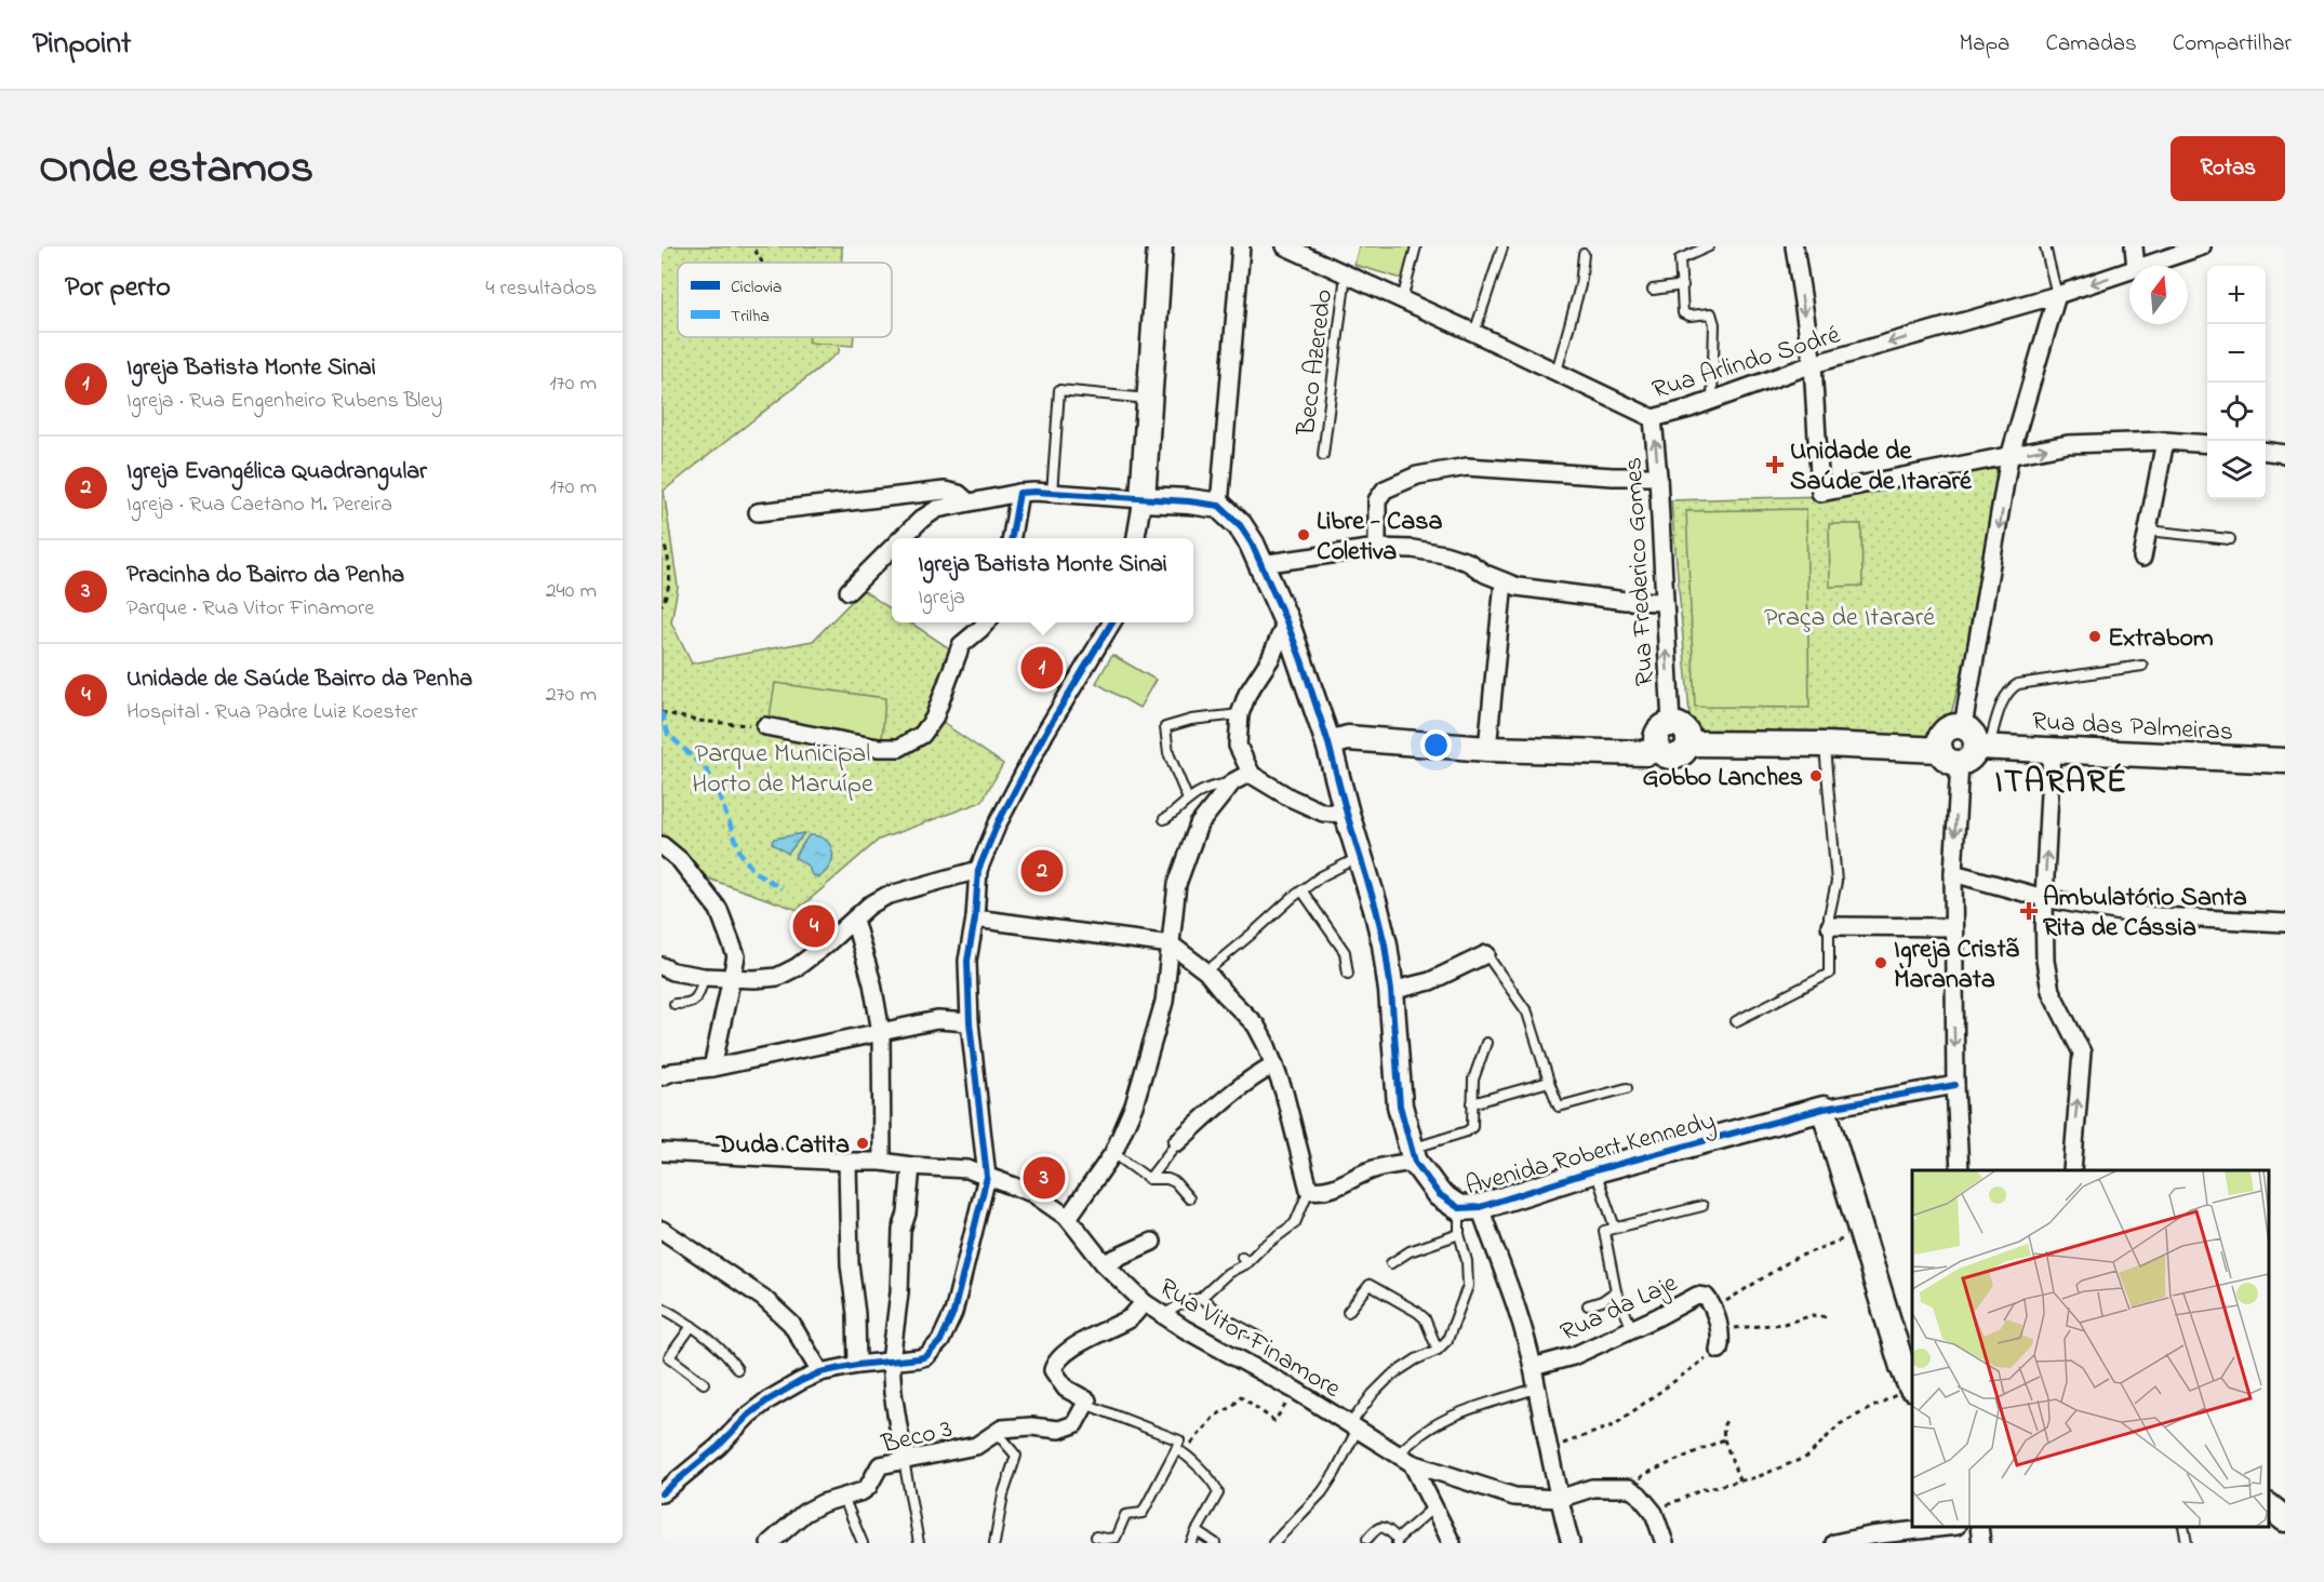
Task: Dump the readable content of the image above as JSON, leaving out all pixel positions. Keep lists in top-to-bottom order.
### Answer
{
  "streets": {
    "street": [
      "Rua Arlindo Sodré",
      "Rua Frederico Gomes",
      "Rua das Palmeiras",
      "Avenida Robert Kennedy",
      "Rua da Laje",
      "Rua Vitor Finamore",
      "Beco 3"
    ],
    "lane": ["Beco Azeredo"]
  },
  "crossings": [
    ["Rua Arlindo Sodré", "Beco Azeredo"],
    ["Rua Arlindo Sodré", "Rua Frederico Gomes"],
    ["Rua Frederico Gomes", "Rua das Palmeiras"]
  ],
  "one_way": ["Rua Frederico Gomes"],
  "districts": ["ITARARÉ"],
  "parks": ["Praça de Itararé", "Parque Municipal Horto de Maruípe"],
  "places": {
    "health": ["Unidade de Saúde de Itararé", "Ambulatório Santa Rita de Cássia"],
    "other": [
      "Libre - Casa Coletiva",
      "Extrabom",
      "Gobbo Lanches",
      "Igreja Cristã Maranata",
      "Duda Catita"
    ]
  },
  "legend": ["Ciclovia", "Trilha"],
  "north": "top",
  "page": {
    "header": "Pinpoint",
    "nav": ["Mapa", "Camadas", "Compartilhar"],
    "title": "Onde estamos",
    "buttons": "Rotas",
    "heading": ["Por perto", "4 resultados"],
    "map_buttons": ["+", "−"],
    "list": [
      {
        "mark": "1",
        "name": "Igreja Batista Monte Sinai",
        "note": "Igreja · Rua Engenheiro Rubens Bley",
        "value": "170 m"
      },
      {
        "mark": "2",
        "name": "Igreja Evangélica Quadrangular",
        "note": "Igreja · Rua Caetano M. Pereira",
        "value": "170 m"
      },
      {
        "mark": "3",
        "name": "Pracinha do Bairro da Penha",
        "note": "Parque · Rua Vitor Finamore",
        "value": "240 m"
      },
      {
        "mark": "4",
        "name": "Unidade de Saúde Bairro da Penha",
        "note": "Hospital · Rua Padre Luiz Koester",
        "value": "270 m"
      }
    ],
    "popup": ["Igreja Batista Monte Sinai", "Igreja"],
    "pins": [
      "1",
      "2",
      "4",
      "3"
    ]
  }
}
